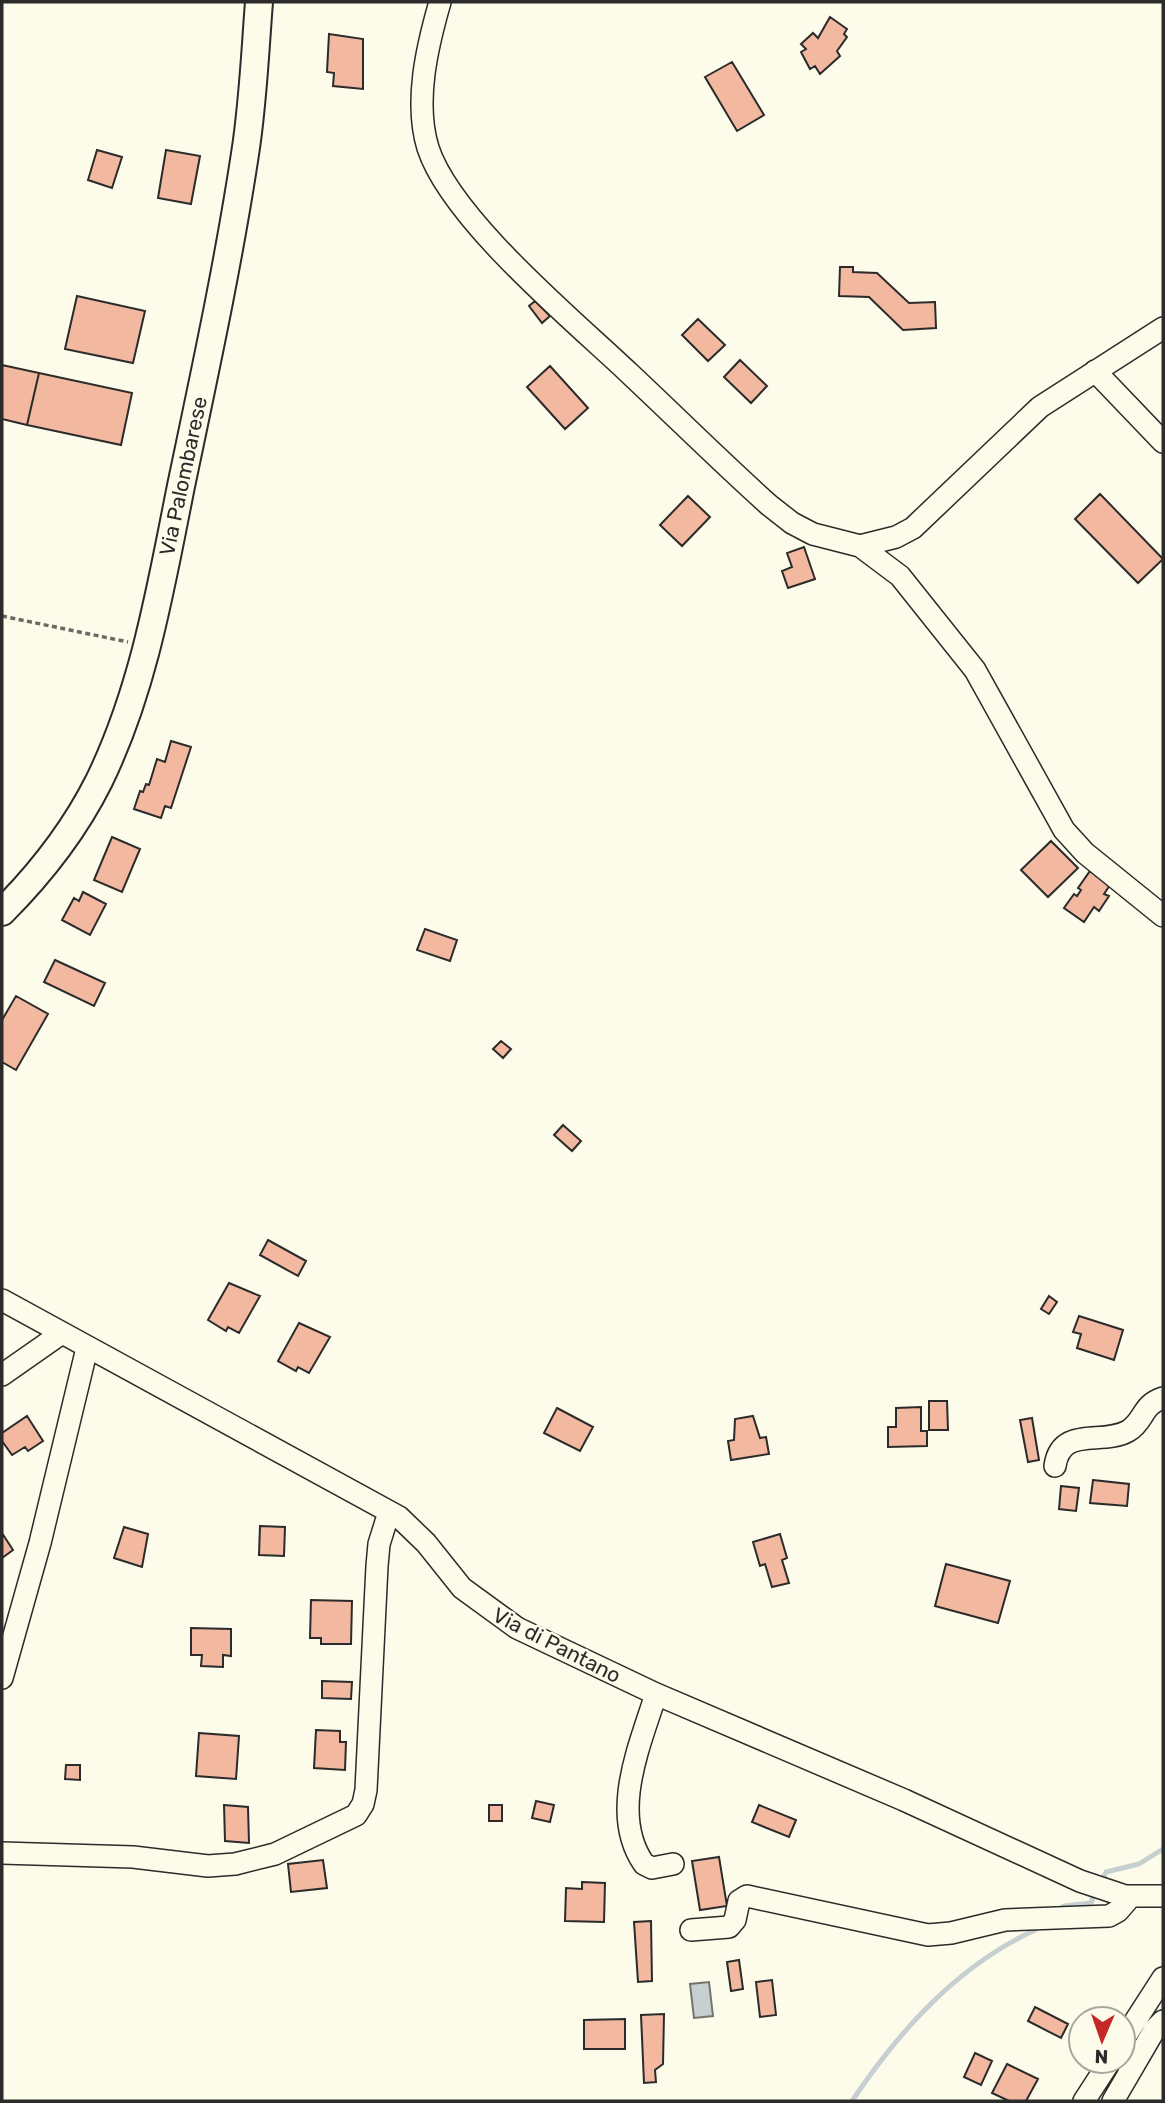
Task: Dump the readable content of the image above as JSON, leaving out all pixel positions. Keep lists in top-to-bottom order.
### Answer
{
  "streets": {
    "main road": ["Via Palombarese"],
    "street": ["Via di Pantano"]
  },
  "north": "bottom"
}
